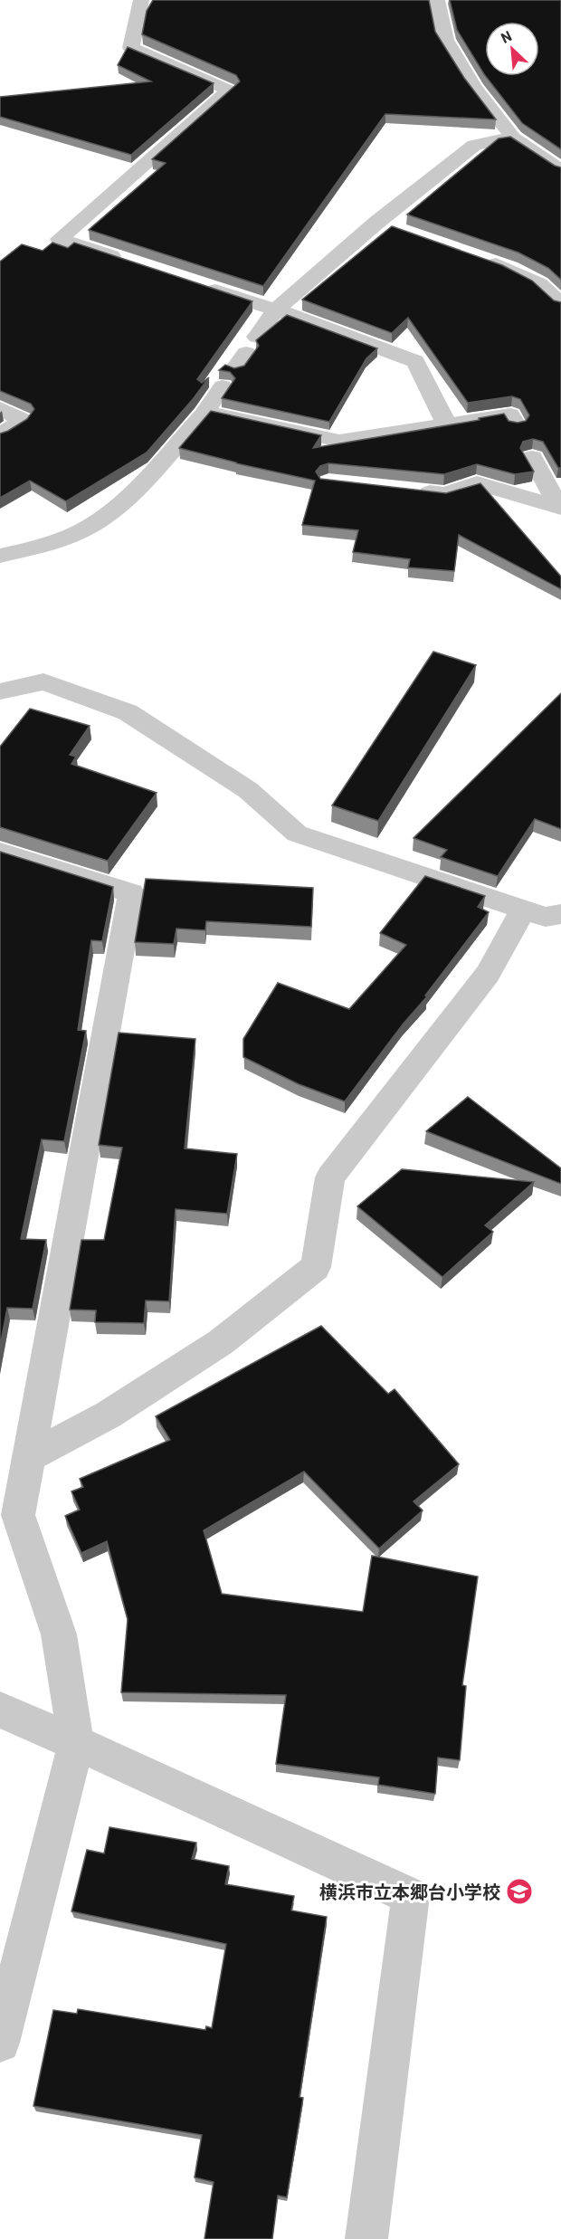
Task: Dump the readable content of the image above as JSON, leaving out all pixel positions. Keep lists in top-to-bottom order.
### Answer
{
  "places": {
    "school or university": ["横浜市立本郷台小学校"]
  },
  "north": "top left"
}
